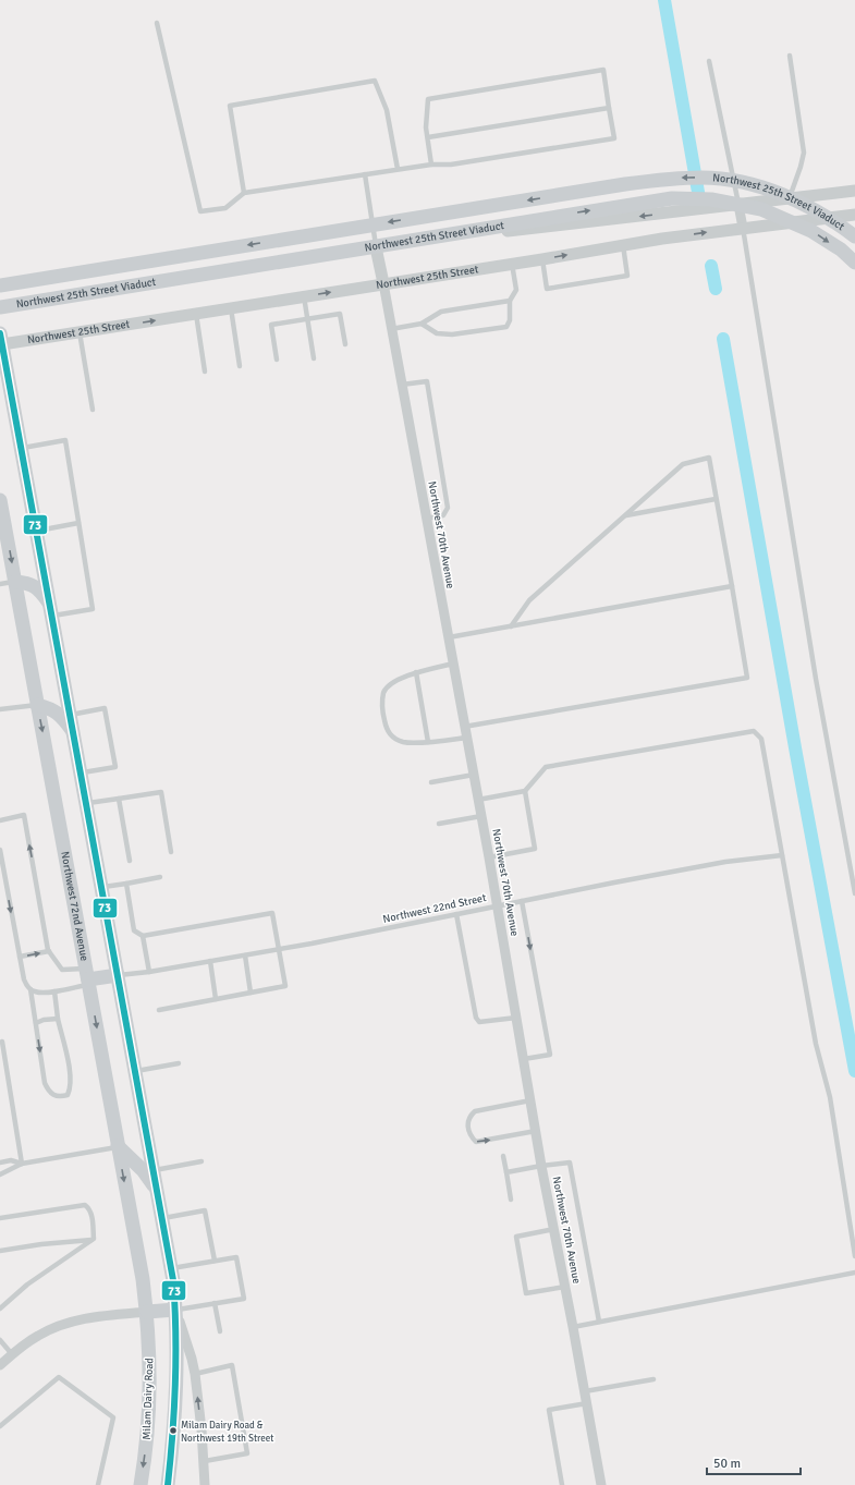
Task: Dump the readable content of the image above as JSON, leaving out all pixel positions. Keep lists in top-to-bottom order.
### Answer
{
  "streets": {
    "main road": ["Northwest 25th Street Viaduct", "Northwest 72nd Avenue", "Milam Dairy Road"],
    "street": ["Northwest 25th Street", "Northwest 70th Avenue"],
    "lane": ["Northwest 22nd Street"]
  },
  "crossings": [
    ["Northwest 25th Street", "Northwest 70th Avenue"],
    ["Northwest 70th Avenue", "Northwest 22nd Street"],
    ["Northwest 72nd Avenue", "Milam Dairy Road"]
  ],
  "places": ["Milam Dairy Road & Northwest 19th Street"],
  "lines": ["transit line 73"],
  "scale_bar": "50 m"
}
